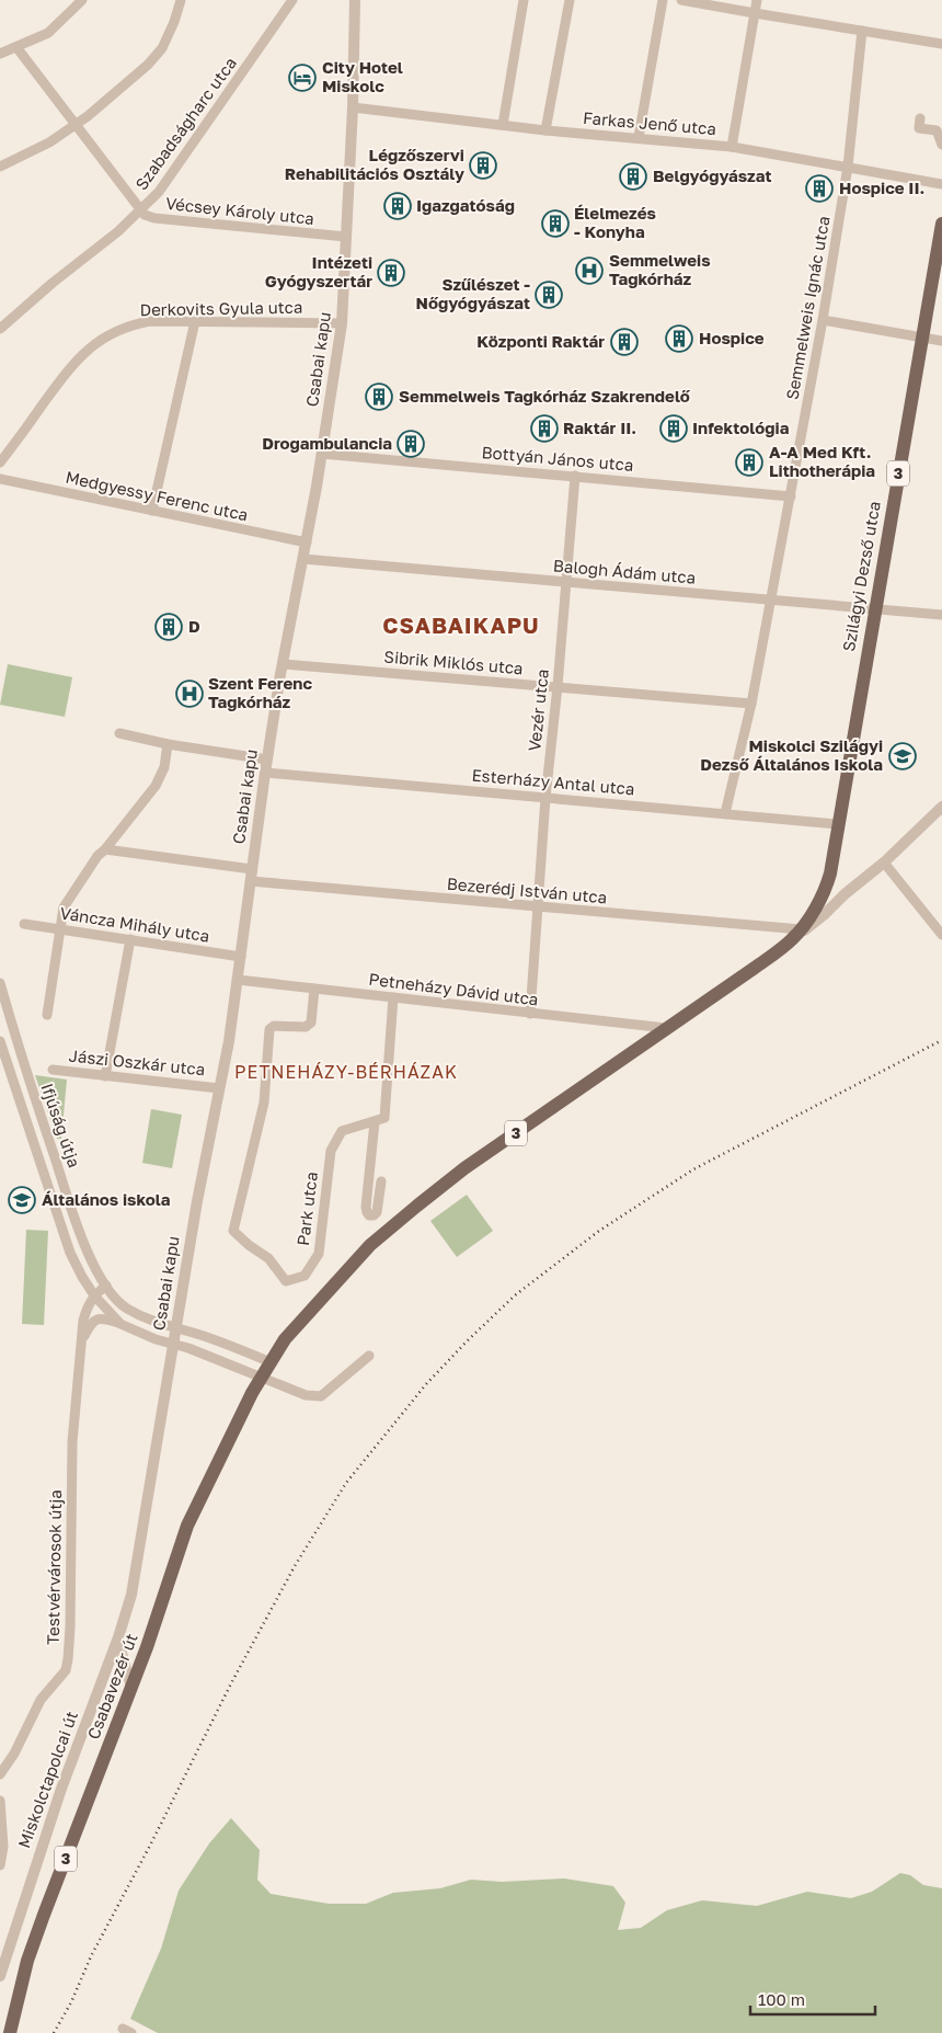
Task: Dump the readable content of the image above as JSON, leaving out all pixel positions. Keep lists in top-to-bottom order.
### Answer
{
  "streets": {
    "main road": ["3", "Szilágyi Dezső utca", "Csabavezér út"],
    "street": [
      "Szabadságharc utca",
      "Farkas Jenő utca",
      "Vécsey Károly utca",
      "Semmelweis Ignác utca",
      "Derkovits Gyula utca",
      "Csabai kapu",
      "Bottyán János utca",
      "Medgyessy Ferenc utca",
      "Balogh Ádám utca",
      "Sibrik Miklós utca",
      "Vezér utca",
      "Esterházy Antal utca",
      "Bezerédj István utca",
      "Váncza Mihály utca",
      "Petneházy Dávid utca",
      "Jászi Oszkár utca",
      "Ifjúság útja",
      "Park utca",
      "Testvérvárosok útja",
      "Miskolctapolcai út"
    ]
  },
  "crossings": [
    ["Szabadságharc utca", "Vécsey Károly utca"],
    ["Farkas Jenő utca", "Semmelweis Ignác utca"],
    ["Farkas Jenő utca", "Csabai kapu"],
    ["Vécsey Károly utca", "Csabai kapu"],
    ["Semmelweis Ignác utca", "Bottyán János utca"],
    ["Semmelweis Ignác utca", "Balogh Ádám utca"],
    ["Semmelweis Ignác utca", "Sibrik Miklós utca"],
    ["Semmelweis Ignác utca", "Esterházy Antal utca"],
    ["Derkovits Gyula utca", "Csabai kapu"],
    ["Csabai kapu", "Bottyán János utca"],
    ["Csabai kapu", "Medgyessy Ferenc utca"],
    ["Csabai kapu", "Balogh Ádám utca"],
    ["Csabai kapu", "Sibrik Miklós utca"],
    ["Csabai kapu", "Esterházy Antal utca"],
    ["Csabai kapu", "Bezerédj István utca"],
    ["Csabai kapu", "Váncza Mihály utca"],
    ["Csabai kapu", "Petneházy Dávid utca"],
    ["Csabai kapu", "Jászi Oszkár utca"],
    ["Csabai kapu", "Ifjúság útja"],
    ["Csabai kapu", "Miskolctapolcai út"],
    ["Bottyán János utca", "Vezér utca"],
    ["3", "Szilágyi Dezső utca"],
    ["3", "Bezerédj István utca"],
    ["3", "Petneházy Dávid utca"],
    ["3", "Ifjúság útja"],
    ["3", "Csabavezér út"],
    ["Balogh Ádám utca", "Szilágyi Dezső utca"],
    ["Balogh Ádám utca", "Vezér utca"],
    ["Szilágyi Dezső utca", "Esterházy Antal utca"],
    ["Szilágyi Dezső utca", "Bezerédj István utca"],
    ["Sibrik Miklós utca", "Vezér utca"],
    ["Vezér utca", "Esterházy Antal utca"],
    ["Vezér utca", "Bezerédj István utca"],
    ["Vezér utca", "Petneházy Dávid utca"],
    ["Petneházy Dávid utca", "Park utca"],
    ["Ifjúság útja", "Testvérvárosok útja"],
    ["Ifjúság útja", "Csabavezér út"]
  ],
  "districts": ["CSABAIKAPU", "PETNEHÁZY-BÉRHÁZAK"],
  "places": {
    "hotel": ["City Hotel Miskolc"],
    "building": [
      "Légzőszervi Rehabilitációs Osztály",
      "Belgyógyászat",
      "Hospice II.",
      "Igazgatóság",
      "Élelmezés - Konyha",
      "Intézeti Gyógyszertár",
      "Szűlészet - Nőgyógyászat",
      "Hospice",
      "Központi Raktár",
      "Semmelweis Tagkórház Szakrendelő",
      "Raktár II.",
      "Infektológia",
      "Drogambulancia",
      "A-A Med Kft. Lithotherápia",
      "D"
    ],
    "hospital": ["Semmelweis Tagkórház", "Szent Ferenc Tagkórház"],
    "school or university": ["Miskolci Szilágyi Dezső Általános Iskola", "Általános iskola"]
  },
  "scale_bar": "100 m"
}
